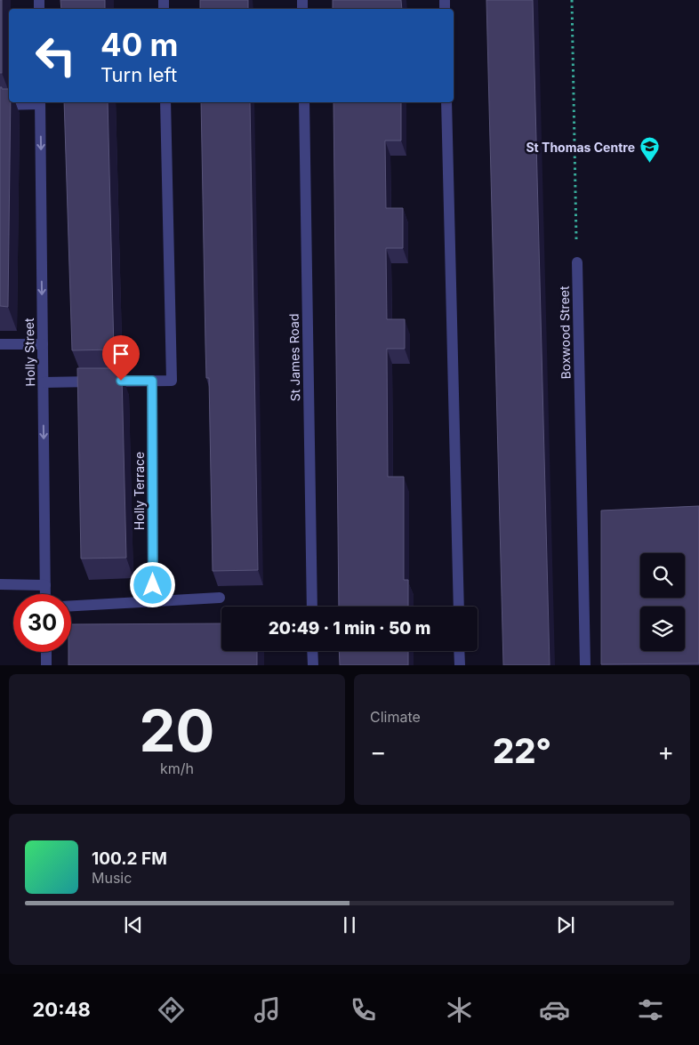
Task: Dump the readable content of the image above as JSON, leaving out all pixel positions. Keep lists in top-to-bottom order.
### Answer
{
  "streets": {
    "street": [
      "Boxwood Street",
      "Holly Street",
      "St James Road",
      "Holly Terrace"
    ]
  },
  "one_way": ["Holly Street"],
  "places": {
    "school or university": ["St Thomas Centre"]
  },
  "page": {
    "turn": ["40 m", "Turn left"],
    "limit": "30",
    "trip": "20:49 · 1 min · 50 m",
    "tile": [
      ["20", "km/h"],
      "Climate"
    ],
    "heat": ["−", "22°", "+"],
    "song": ["100.2 FM", "Music"],
    "tabs": "20:48"
  }
}
